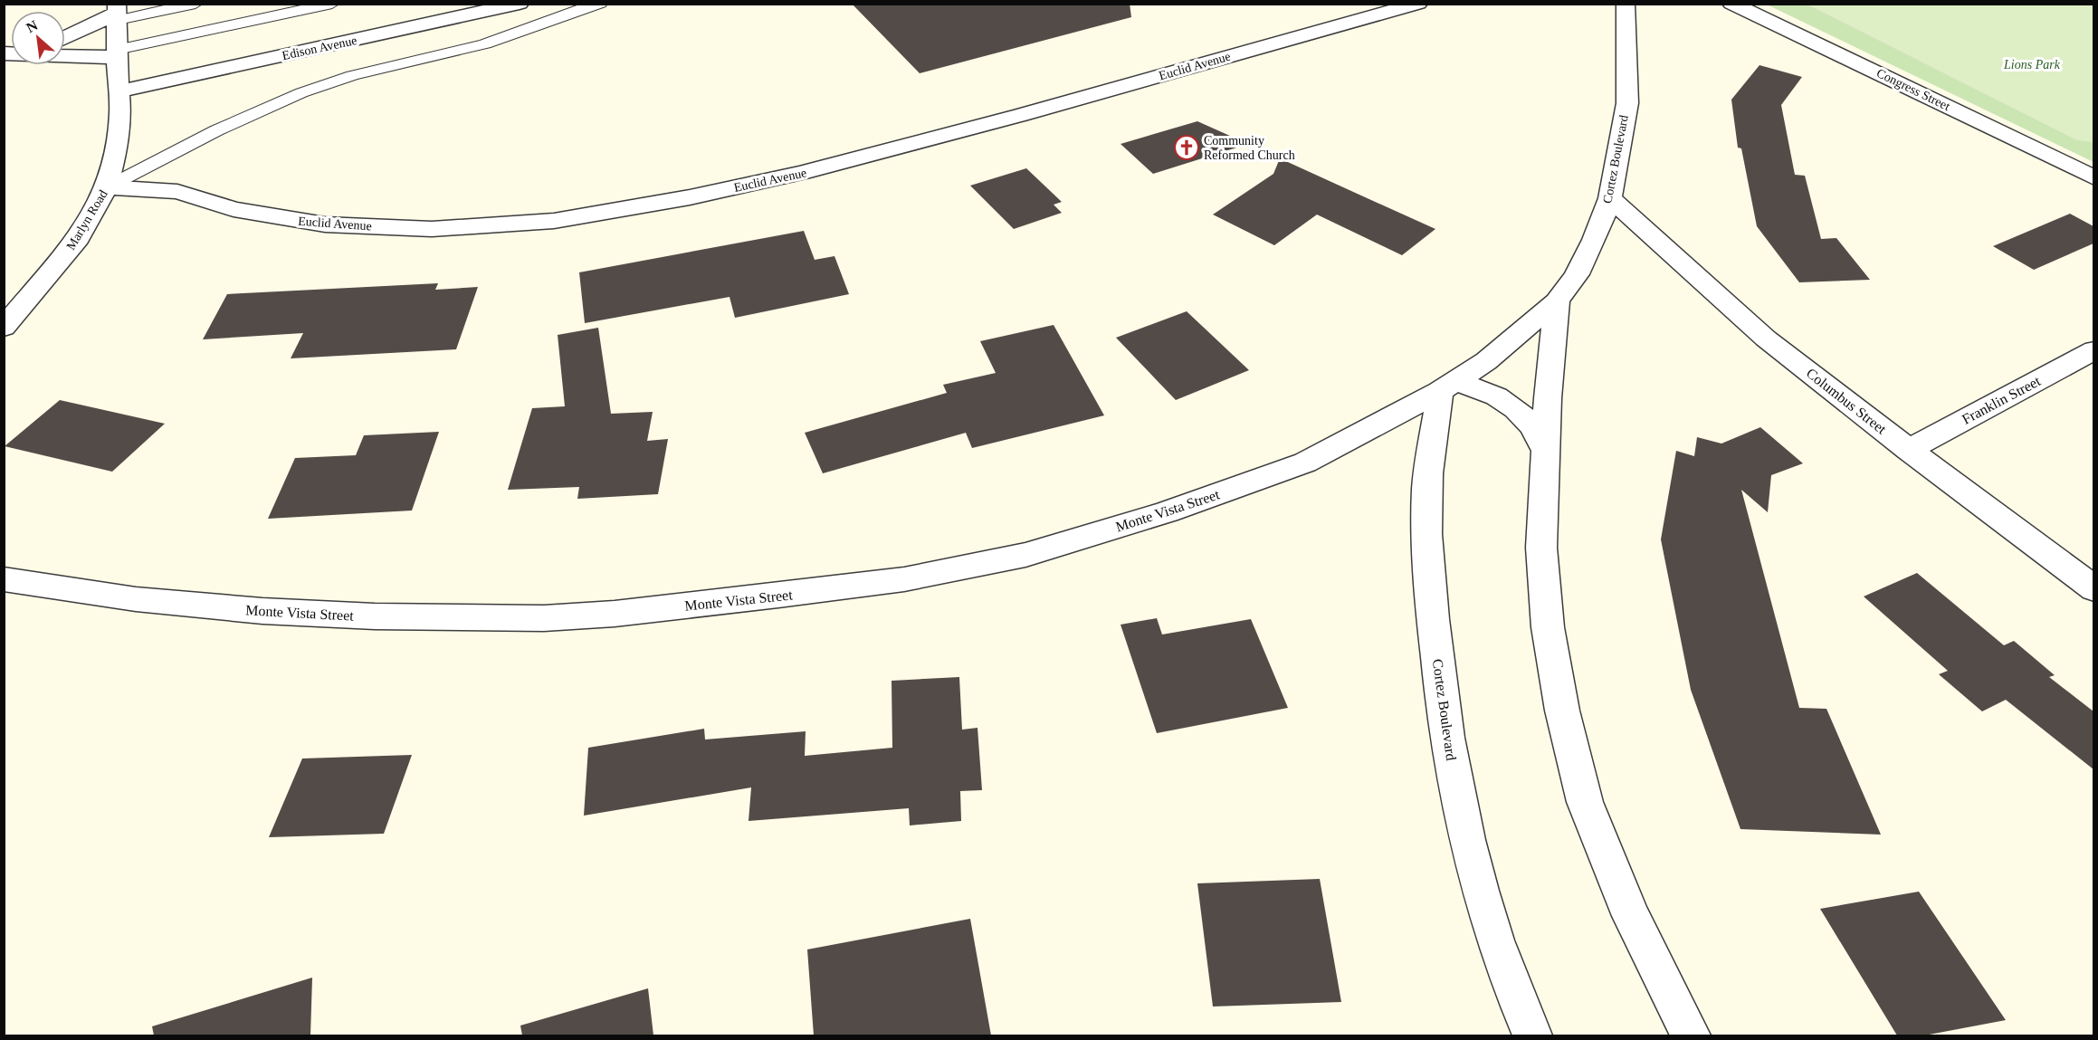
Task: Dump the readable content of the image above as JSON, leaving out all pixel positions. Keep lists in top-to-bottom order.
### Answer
{
  "streets": {
    "street": [
      "Edison Avenue",
      "Euclid Avenue",
      "Congress Street",
      "Cortez Boulevard",
      "Marlyn Road",
      "Franklin Street",
      "Columbus Street",
      "Monte Vista Street"
    ]
  },
  "crossings": [
    ["Edison Avenue", "Marlyn Road"],
    ["Euclid Avenue", "Marlyn Road"],
    ["Cortez Boulevard", "Columbus Street"],
    ["Cortez Boulevard", "Monte Vista Street"],
    ["Franklin Street", "Columbus Street"]
  ],
  "parks": ["Lions Park"],
  "places": {
    "church": ["Community Reformed Church"]
  },
  "north": "top left"
}
